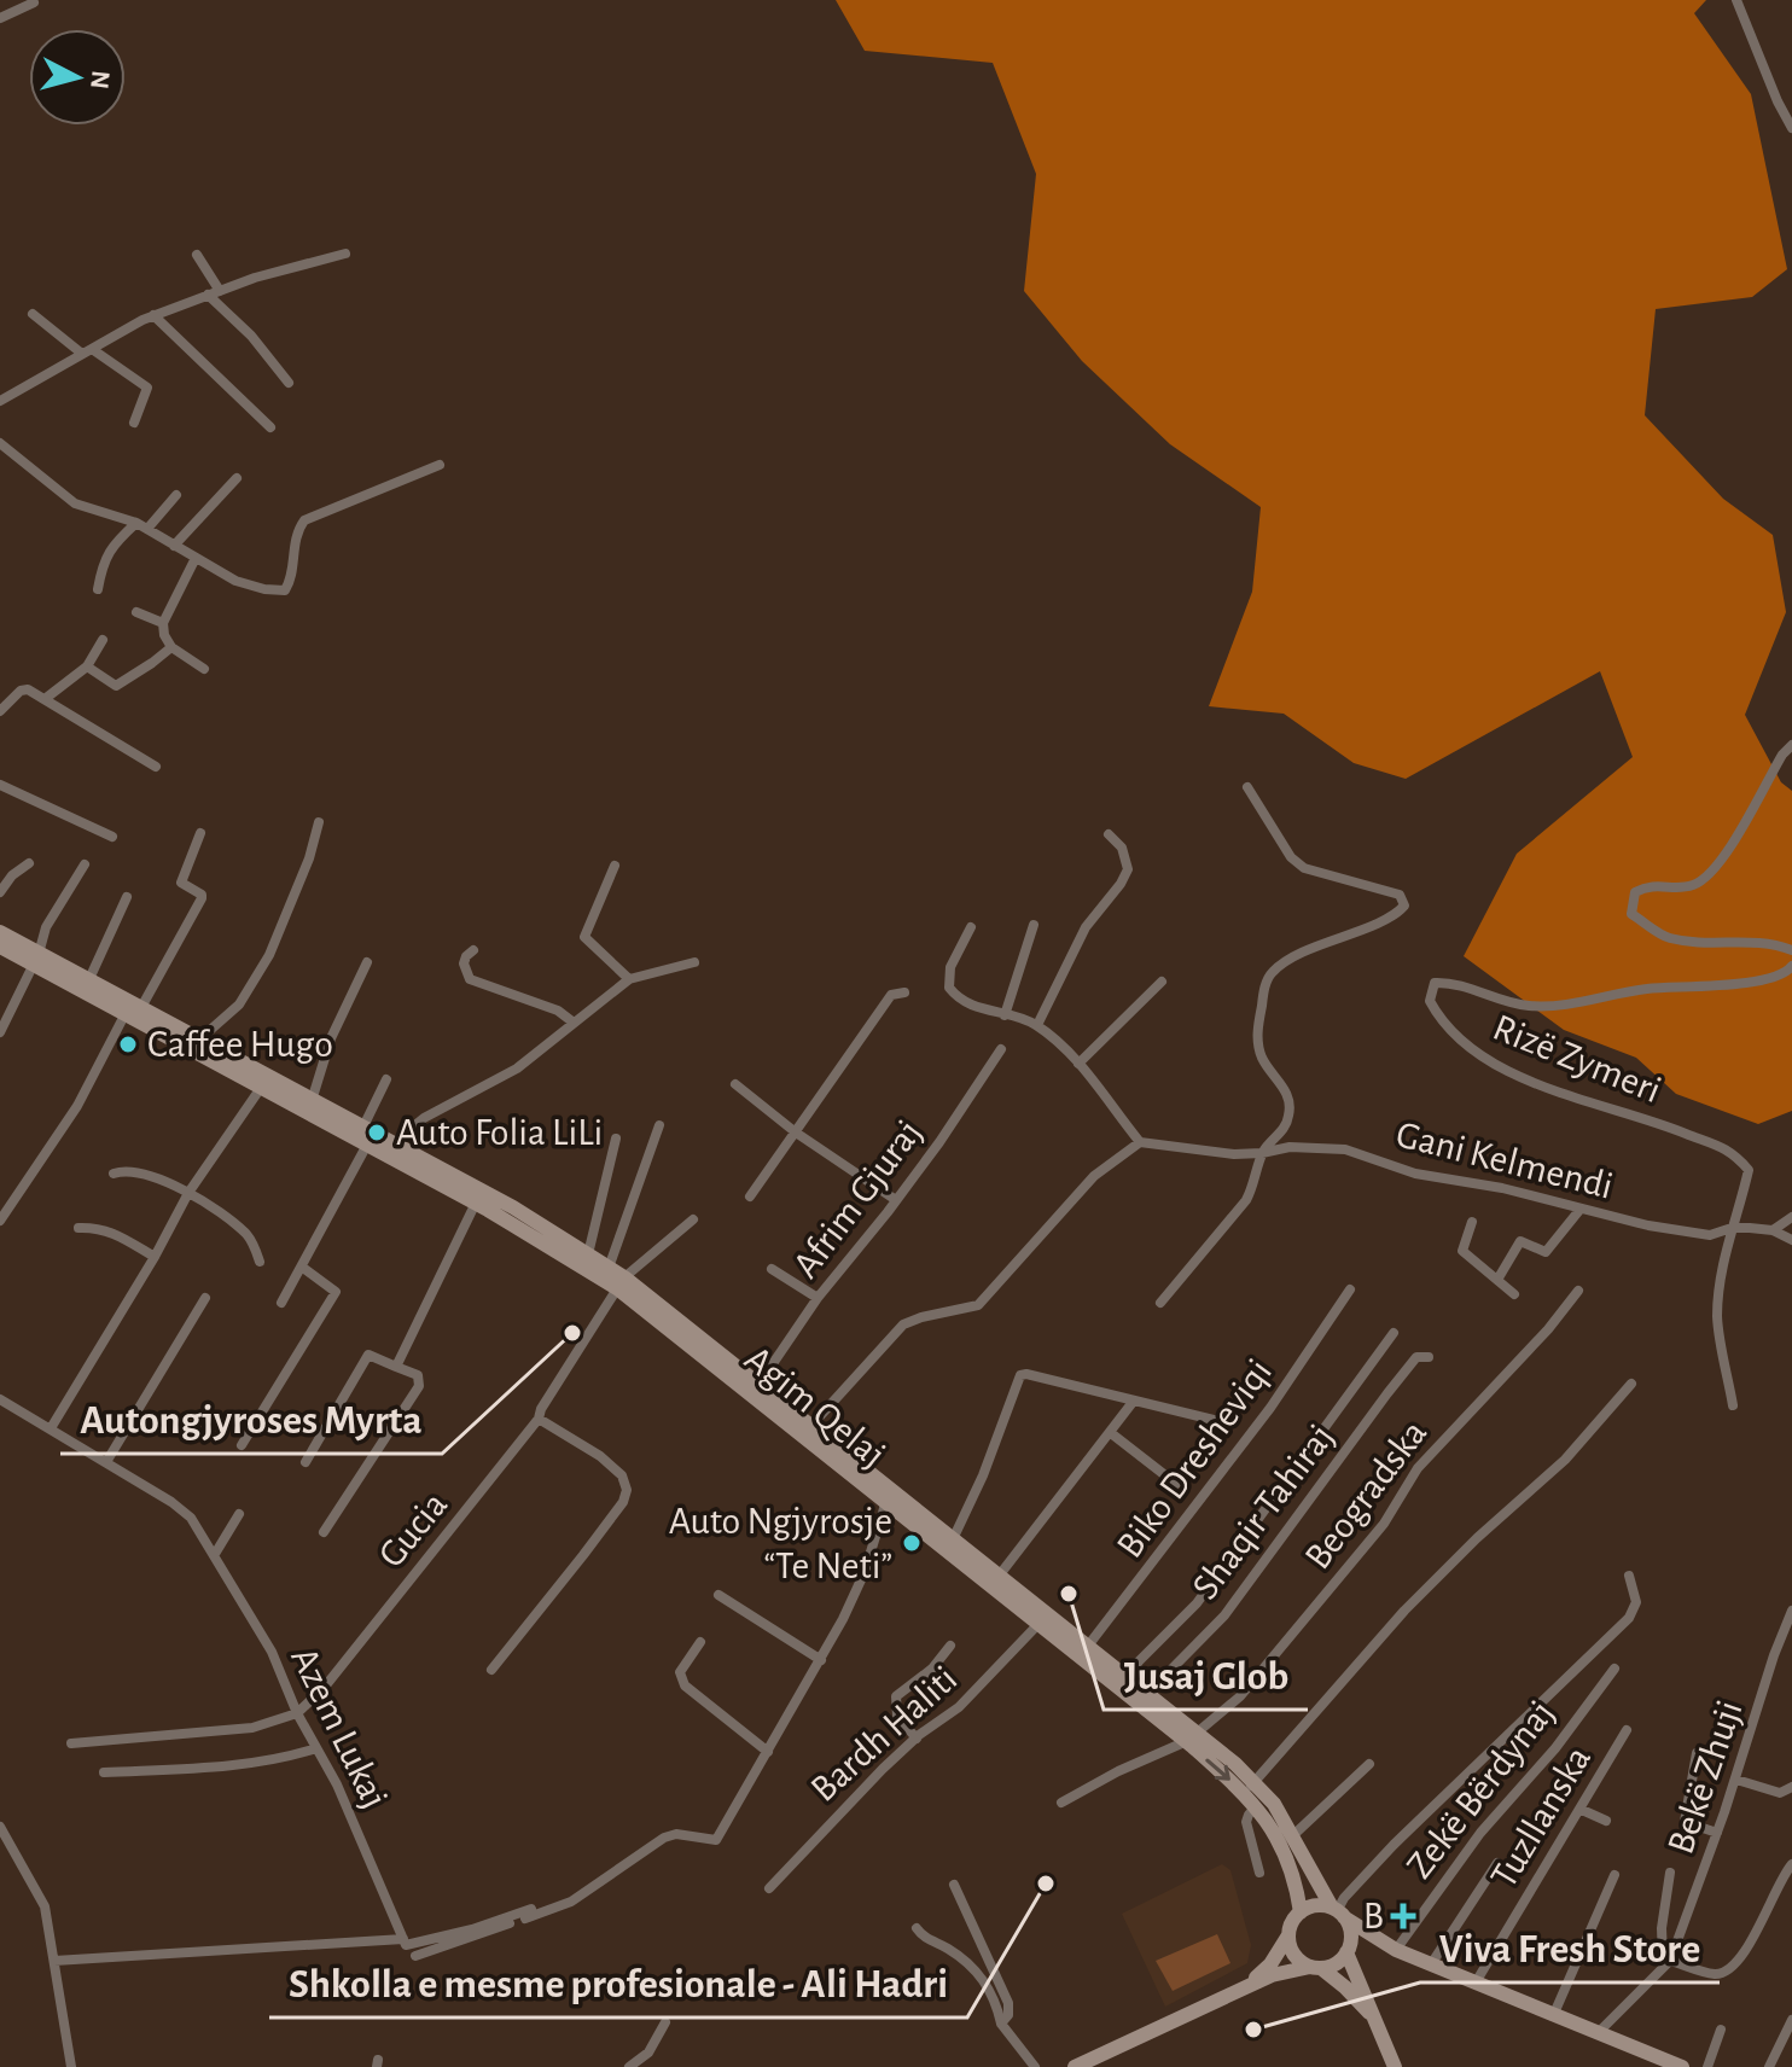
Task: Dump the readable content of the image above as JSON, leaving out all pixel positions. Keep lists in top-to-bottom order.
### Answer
{
  "streets": {
    "main road": ["Agim Qelaj"],
    "street": [
      "Rizë Zymeri",
      "Gani Kelmendi",
      "Afrim Gjuraj",
      "Biko Dresheviqi",
      "Beogradska",
      "Shaqir Tahiraj",
      "Gucia",
      "Azem Lukaj",
      "Bardh Haliti",
      "Bekë Zhuji",
      "Zekë Bërdynaj",
      "Tuzllanska"
    ]
  },
  "crossings": [
    ["Rizë Zymeri", "Gani Kelmendi"],
    ["Afrim Gjuraj", "Agim Qelaj"],
    ["Agim Qelaj", "Biko Dresheviqi"],
    ["Agim Qelaj", "Beogradska"],
    ["Agim Qelaj", "Shaqir Tahiraj"],
    ["Agim Qelaj", "Gucia"],
    ["Agim Qelaj", "Bardh Haliti"],
    ["Gucia", "Azem Lukaj"]
  ],
  "places": {
    "other": [
      "Caffee Hugo",
      "Auto Folia LiLi",
      "Autongjyroses Myrta",
      "Auto Ngjyrosje “Te Neti”",
      "Jusaj Glob",
      "Shkolla e mesme profesionale - Ali Hadri",
      "Viva Fresh Store"
    ],
    "health": ["B"]
  },
  "north": "right"
}
